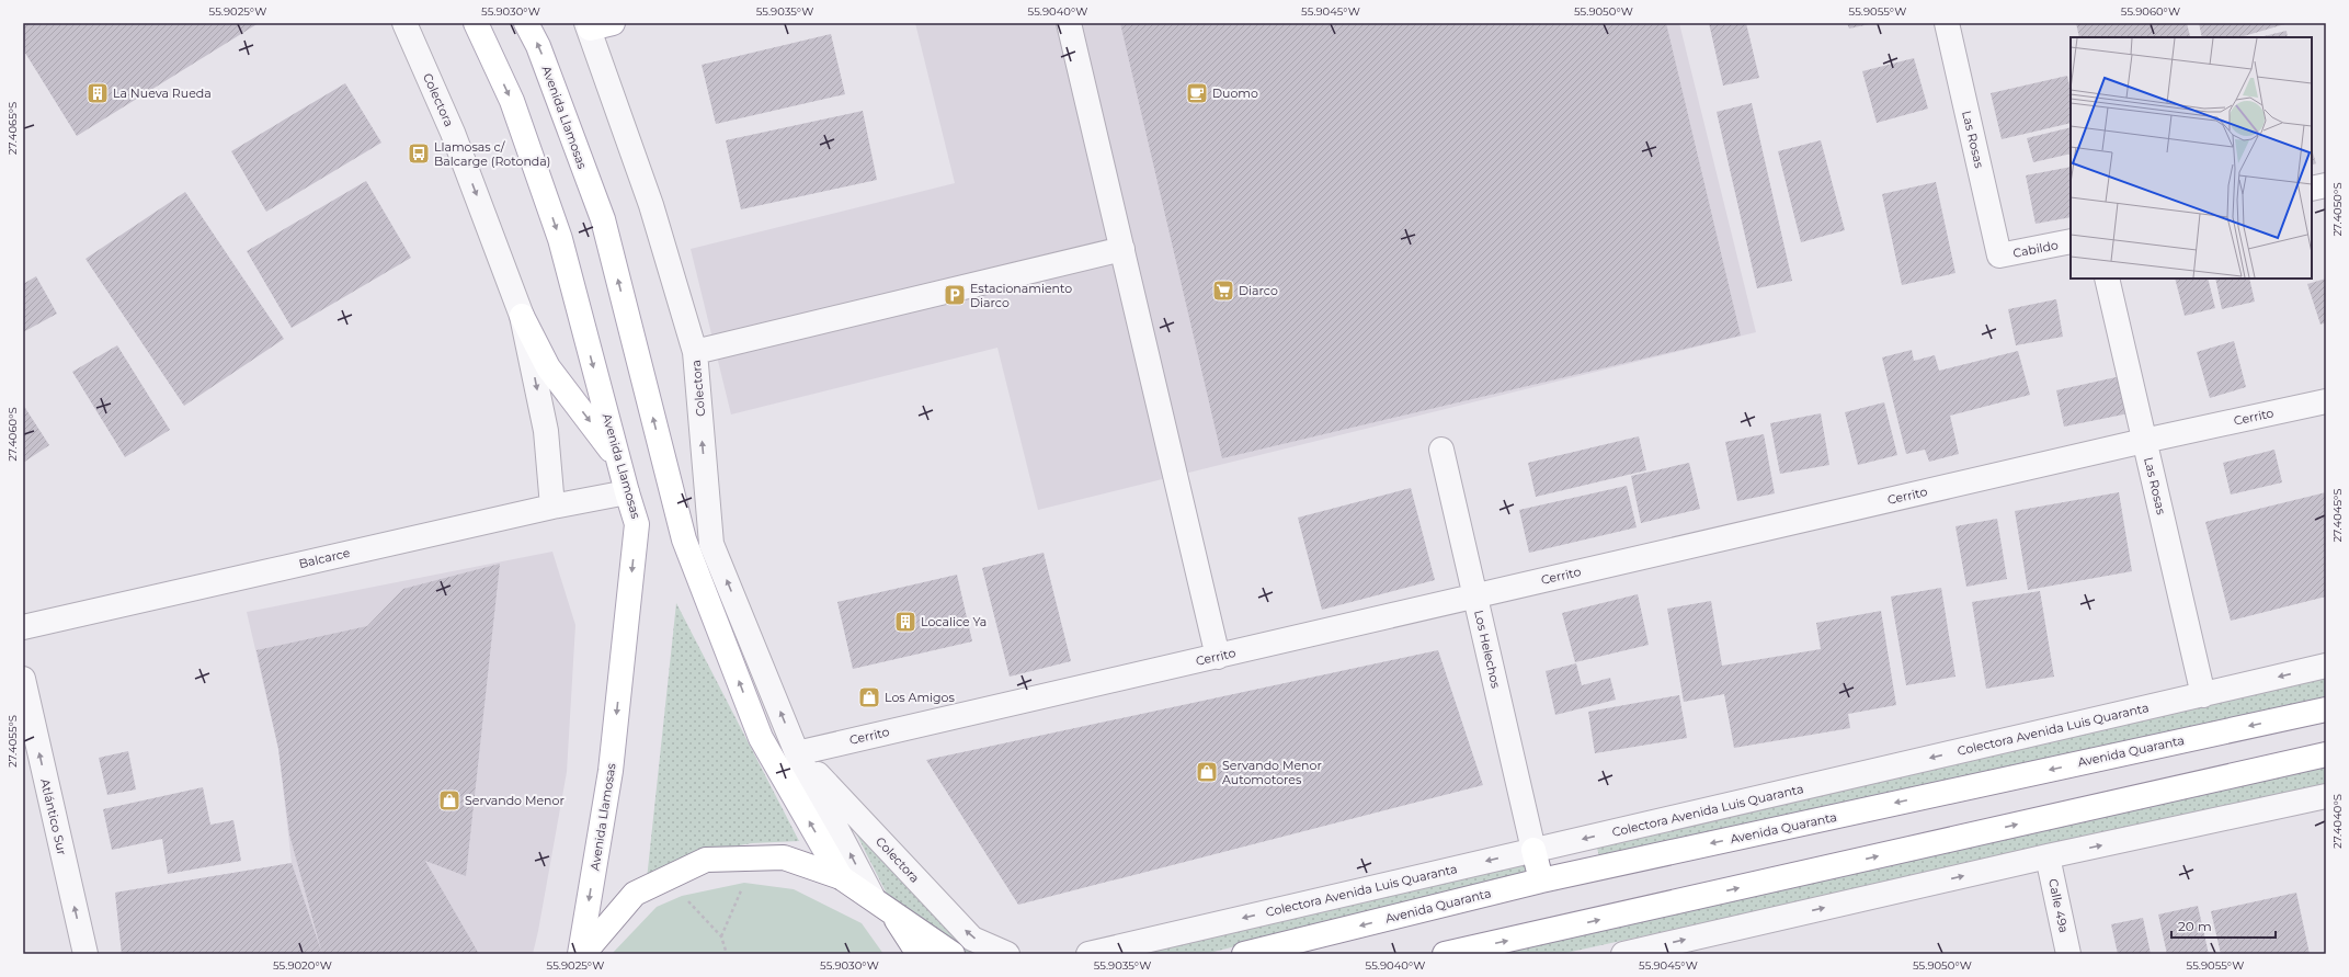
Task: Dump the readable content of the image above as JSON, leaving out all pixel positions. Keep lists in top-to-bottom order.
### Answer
{
  "streets": {
    "main road": ["Avenida Llamosas", "Avenida Quaranta"],
    "street": [
      "Colectora",
      "Las Rosas",
      "Cabildo",
      "Cerrito",
      "Balcarce",
      "Los Helechos",
      "Colectora Avenida Luis Quaranta",
      "Atlántico Sur",
      "Calle 49a"
    ]
  },
  "crossings": [
    ["Colectora", "Cerrito"],
    ["Colectora", "Balcarce"],
    ["Avenida Llamosas", "Balcarce"],
    ["Las Rosas", "Cabildo"],
    ["Las Rosas", "Cerrito"],
    ["Las Rosas", "Colectora Avenida Luis Quaranta"],
    ["Cerrito", "Los Helechos"],
    ["Los Helechos", "Colectora Avenida Luis Quaranta"]
  ],
  "one_way": ["Atlántico Sur"],
  "places": {
    "building": ["La Nueva Rueda", "Localice Ya"],
    "cafe": ["Duomo"],
    "bus stop": ["Llamosas c/ Balcarge (Rotonda)"],
    "supermarket": ["Diarco"],
    "parking": ["Estacionamiento Diarco"],
    "shop": ["Los Amigos", "Servando Menor Automotores", "Servando Menor"]
  },
  "scale_bar": "20 m",
  "coordinates": [
    "55.9025°W",
    "55.9030°W",
    "55.9035°W",
    "55.9040°W",
    "55.9045°W",
    "55.9050°W",
    "55.9055°W",
    "55.9060°W",
    "27.4065°S",
    "27.4050°S",
    "27.4060°S",
    "27.4045°S",
    "27.4055°S",
    "27.4040°S",
    "55.9020°W"
  ]
}
